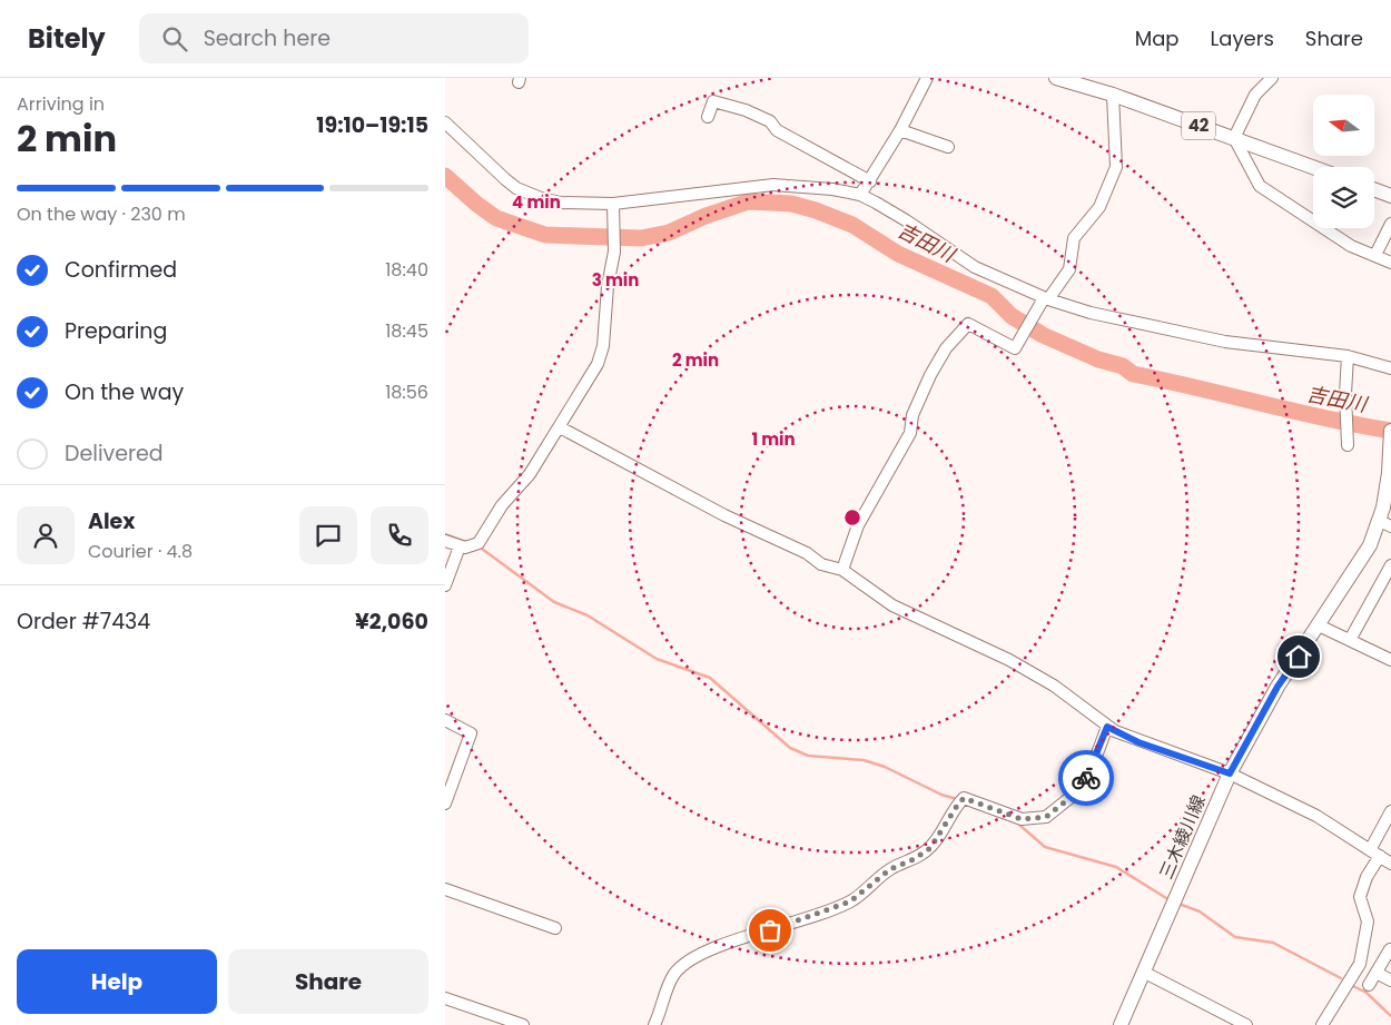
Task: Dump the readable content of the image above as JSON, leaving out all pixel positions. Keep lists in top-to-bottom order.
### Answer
{
  "streets": {
    "main road": ["42", "三木綾川線"]
  },
  "water": ["吉田川"],
  "north": "left",
  "page": {
    "header": "Bitely",
    "search": "Search here",
    "nav": ["Map", "Layers", "Share"],
    "heading": ["2 min", "Arriving in", "19:10–19:15"],
    "panel": [
      "Alex",
      "Courier · 4.8",
      "Order #7434",
      "¥2,060"
    ],
    "bar": "On the way · 230 m",
    "list": [
      ["Confirmed", "18:40"],
      ["Preparing", "18:45"],
      ["On the way", "18:56"],
      "Delivered"
    ],
    "buttons": ["Help", "Share"]
  },
  "rings": [
    "4 min",
    "3 min",
    "2 min",
    "1 min"
  ]
}
